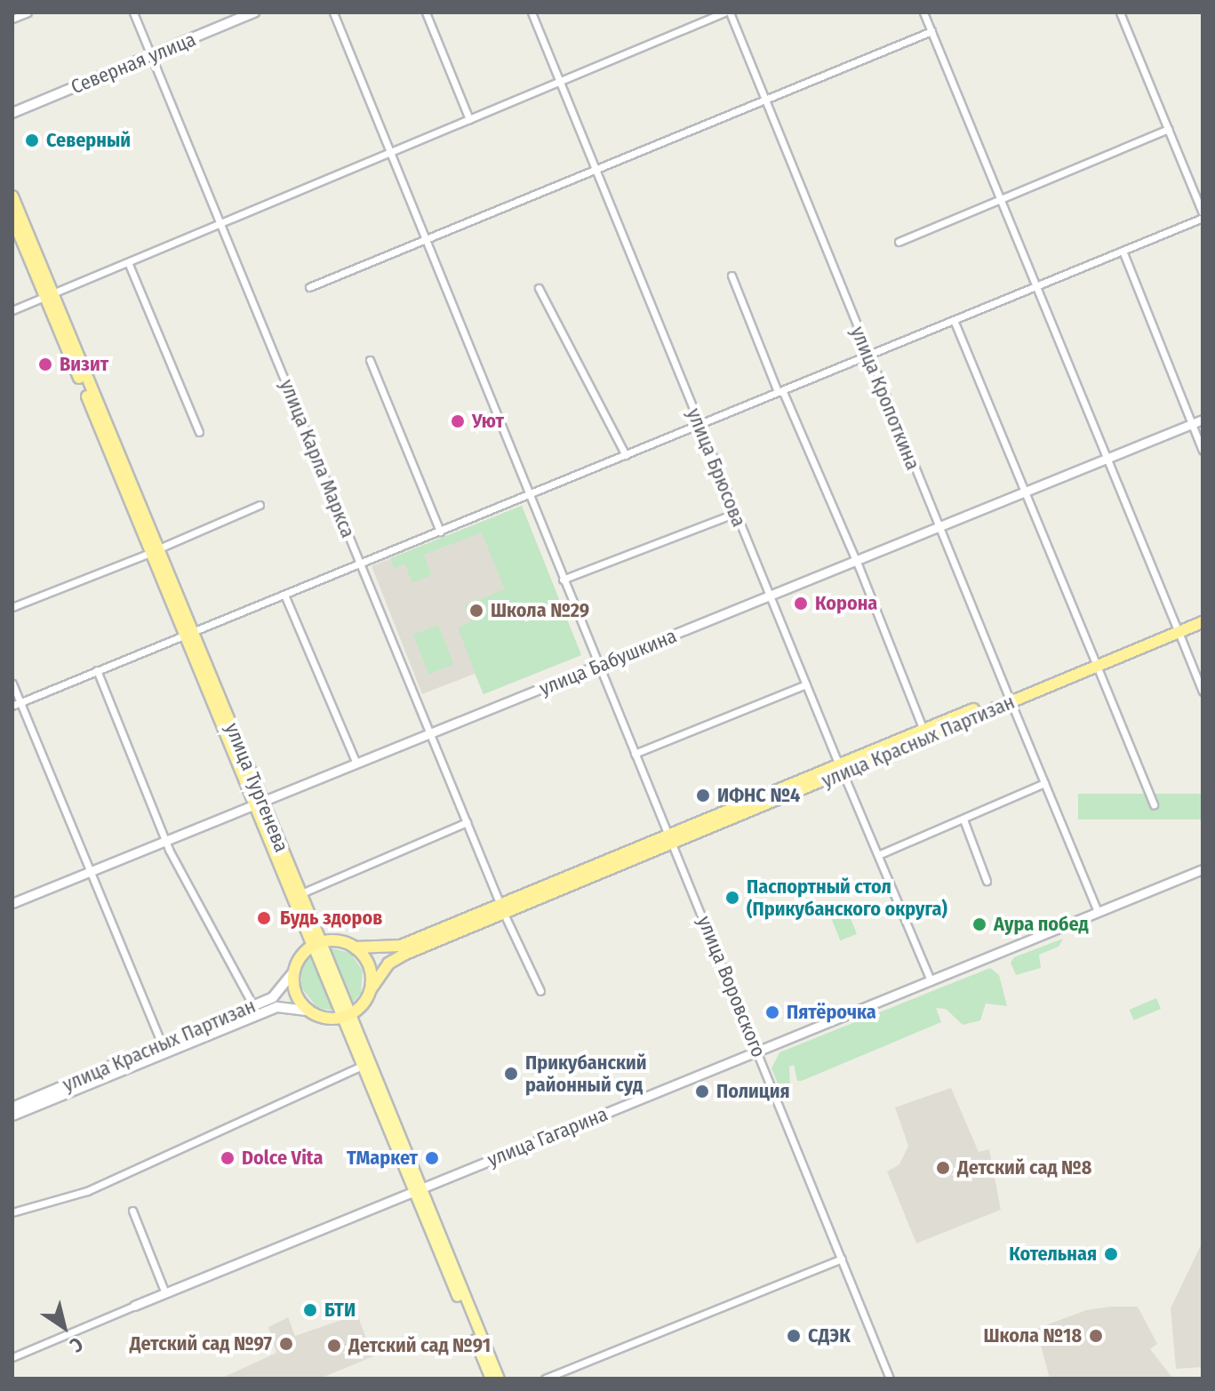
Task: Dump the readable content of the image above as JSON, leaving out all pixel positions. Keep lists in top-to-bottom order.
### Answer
{
  "streets": {
    "highway": ["улица Красных Партизан", "улица Тургенева"],
    "main road": ["Северная улица"],
    "street": [
      "улица Кропоткина",
      "улица Карла Маркса",
      "улица Брюсова",
      "улица Бабушкина",
      "улица Воровского",
      "улица Гагарина"
    ]
  },
  "crossings": [
    ["Северная улица", "улица Карла Маркса"],
    ["улица Кропоткина", "улица Бабушкина"],
    ["улица Кропоткина", "улица Красных Партизан"],
    ["улица Кропоткина", "улица Гагарина"],
    ["улица Карла Маркса", "улица Бабушкина"],
    ["улица Карла Маркса", "улица Красных Партизан"],
    ["улица Брюсова", "улица Бабушкина"],
    ["улица Брюсова", "улица Красных Партизан"],
    ["улица Брюсова", "улица Гагарина"],
    ["улица Бабушкина", "улица Тургенева"],
    ["улица Бабушкина", "улица Воровского"],
    ["улица Красных Партизан", "улица Тургенева"],
    ["улица Красных Партизан", "улица Воровского"],
    ["улица Тургенева", "улица Гагарина"],
    ["улица Воровского", "улица Гагарина"]
  ],
  "places": [
    "Северный",
    "Визит",
    "Уют",
    "Корона",
    "Школа №29",
    "ИФНС №4",
    "Паспортный стол (Прикубанского округа)",
    "Будь здоров",
    "Аура побед",
    "Пятёрочка",
    "Прикубанский районный суд",
    "Полиция",
    "Dolce Vita",
    "ТМаркет",
    "Детский сад №8",
    "Котельная",
    "БТИ",
    "СДЭК",
    "Школа №18",
    "Детский сад №97",
    "Детский сад №91"
  ],
  "north": "bottom right"
}
